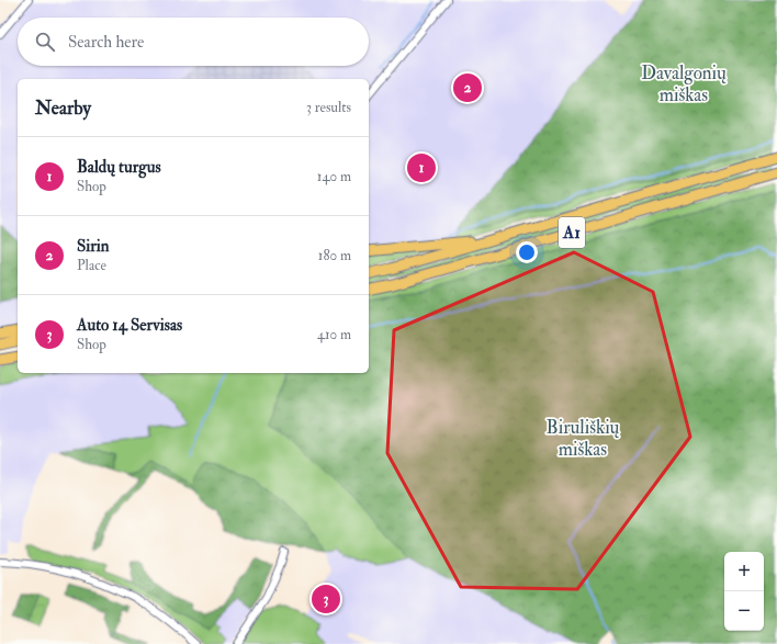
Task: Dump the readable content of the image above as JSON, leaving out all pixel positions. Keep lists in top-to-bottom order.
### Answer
{
  "streets": {
    "highway": ["A1"]
  },
  "parks": ["Davalgonių miškas", "Biruliškių miškas"],
  "page": {
    "search": "Search here",
    "pins": ["2", "1", "3"],
    "heading": ["Nearby", "3 results"],
    "list": [
      {
        "mark": "1",
        "name": "Baldų turgus",
        "note": "Shop",
        "value": "140 m"
      },
      {
        "mark": "2",
        "name": "Sirin",
        "note": "Place",
        "value": "180 m"
      },
      {
        "mark": "3",
        "name": "Auto 14 Servisas",
        "note": "Shop",
        "value": "410 m"
      }
    ],
    "map_buttons": ["+", "−"]
  }
}
